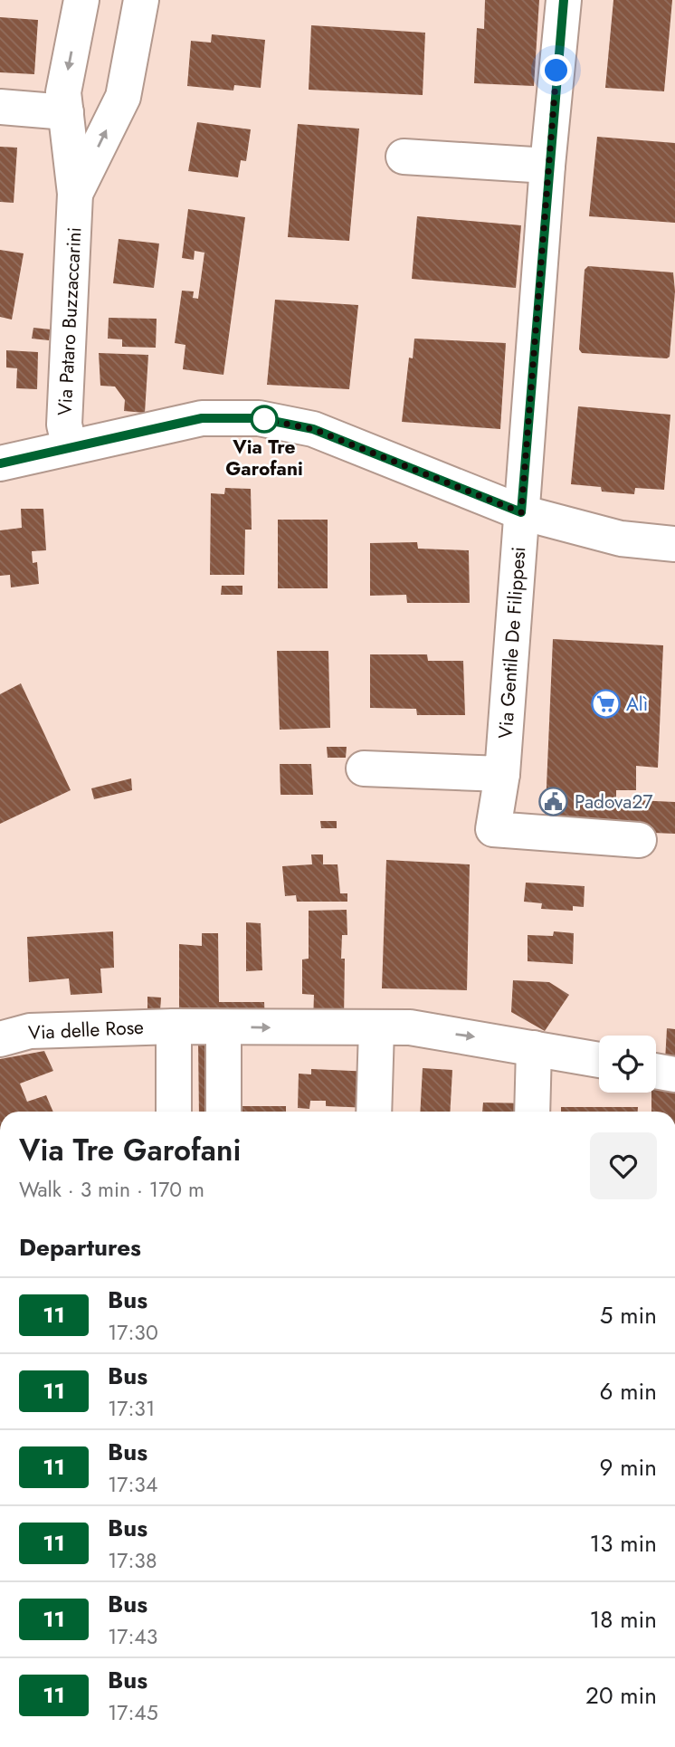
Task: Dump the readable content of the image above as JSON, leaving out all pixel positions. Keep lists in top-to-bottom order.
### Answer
{
  "streets": {
    "street": ["Via Pataro Buzzaccarini", "Via Gentile De Filippesi", "Via delle Rose"]
  },
  "places": {
    "other": ["Via Tre Garofani"],
    "supermarket": ["Alì"],
    "public building": ["Padova27"]
  },
  "lines": ["bus line 11"],
  "page": {
    "heading": [
      ["Via Tre Garofani", "Walk · 3 min · 170 m"],
      "Departures"
    ],
    "list": [
      {
        "mark": "11",
        "name": "Bus",
        "note": "17:30",
        "value": "5 min"
      },
      {
        "mark": "11",
        "name": "Bus",
        "note": "17:31",
        "value": "6 min"
      },
      {
        "mark": "11",
        "name": "Bus",
        "note": "17:34",
        "value": "9 min"
      },
      {
        "mark": "11",
        "name": "Bus",
        "note": "17:38",
        "value": "13 min"
      },
      {
        "mark": "11",
        "name": "Bus",
        "note": "17:43",
        "value": "18 min"
      },
      {
        "mark": "11",
        "name": "Bus",
        "note": "17:45",
        "value": "20 min"
      }
    ]
  }
}
